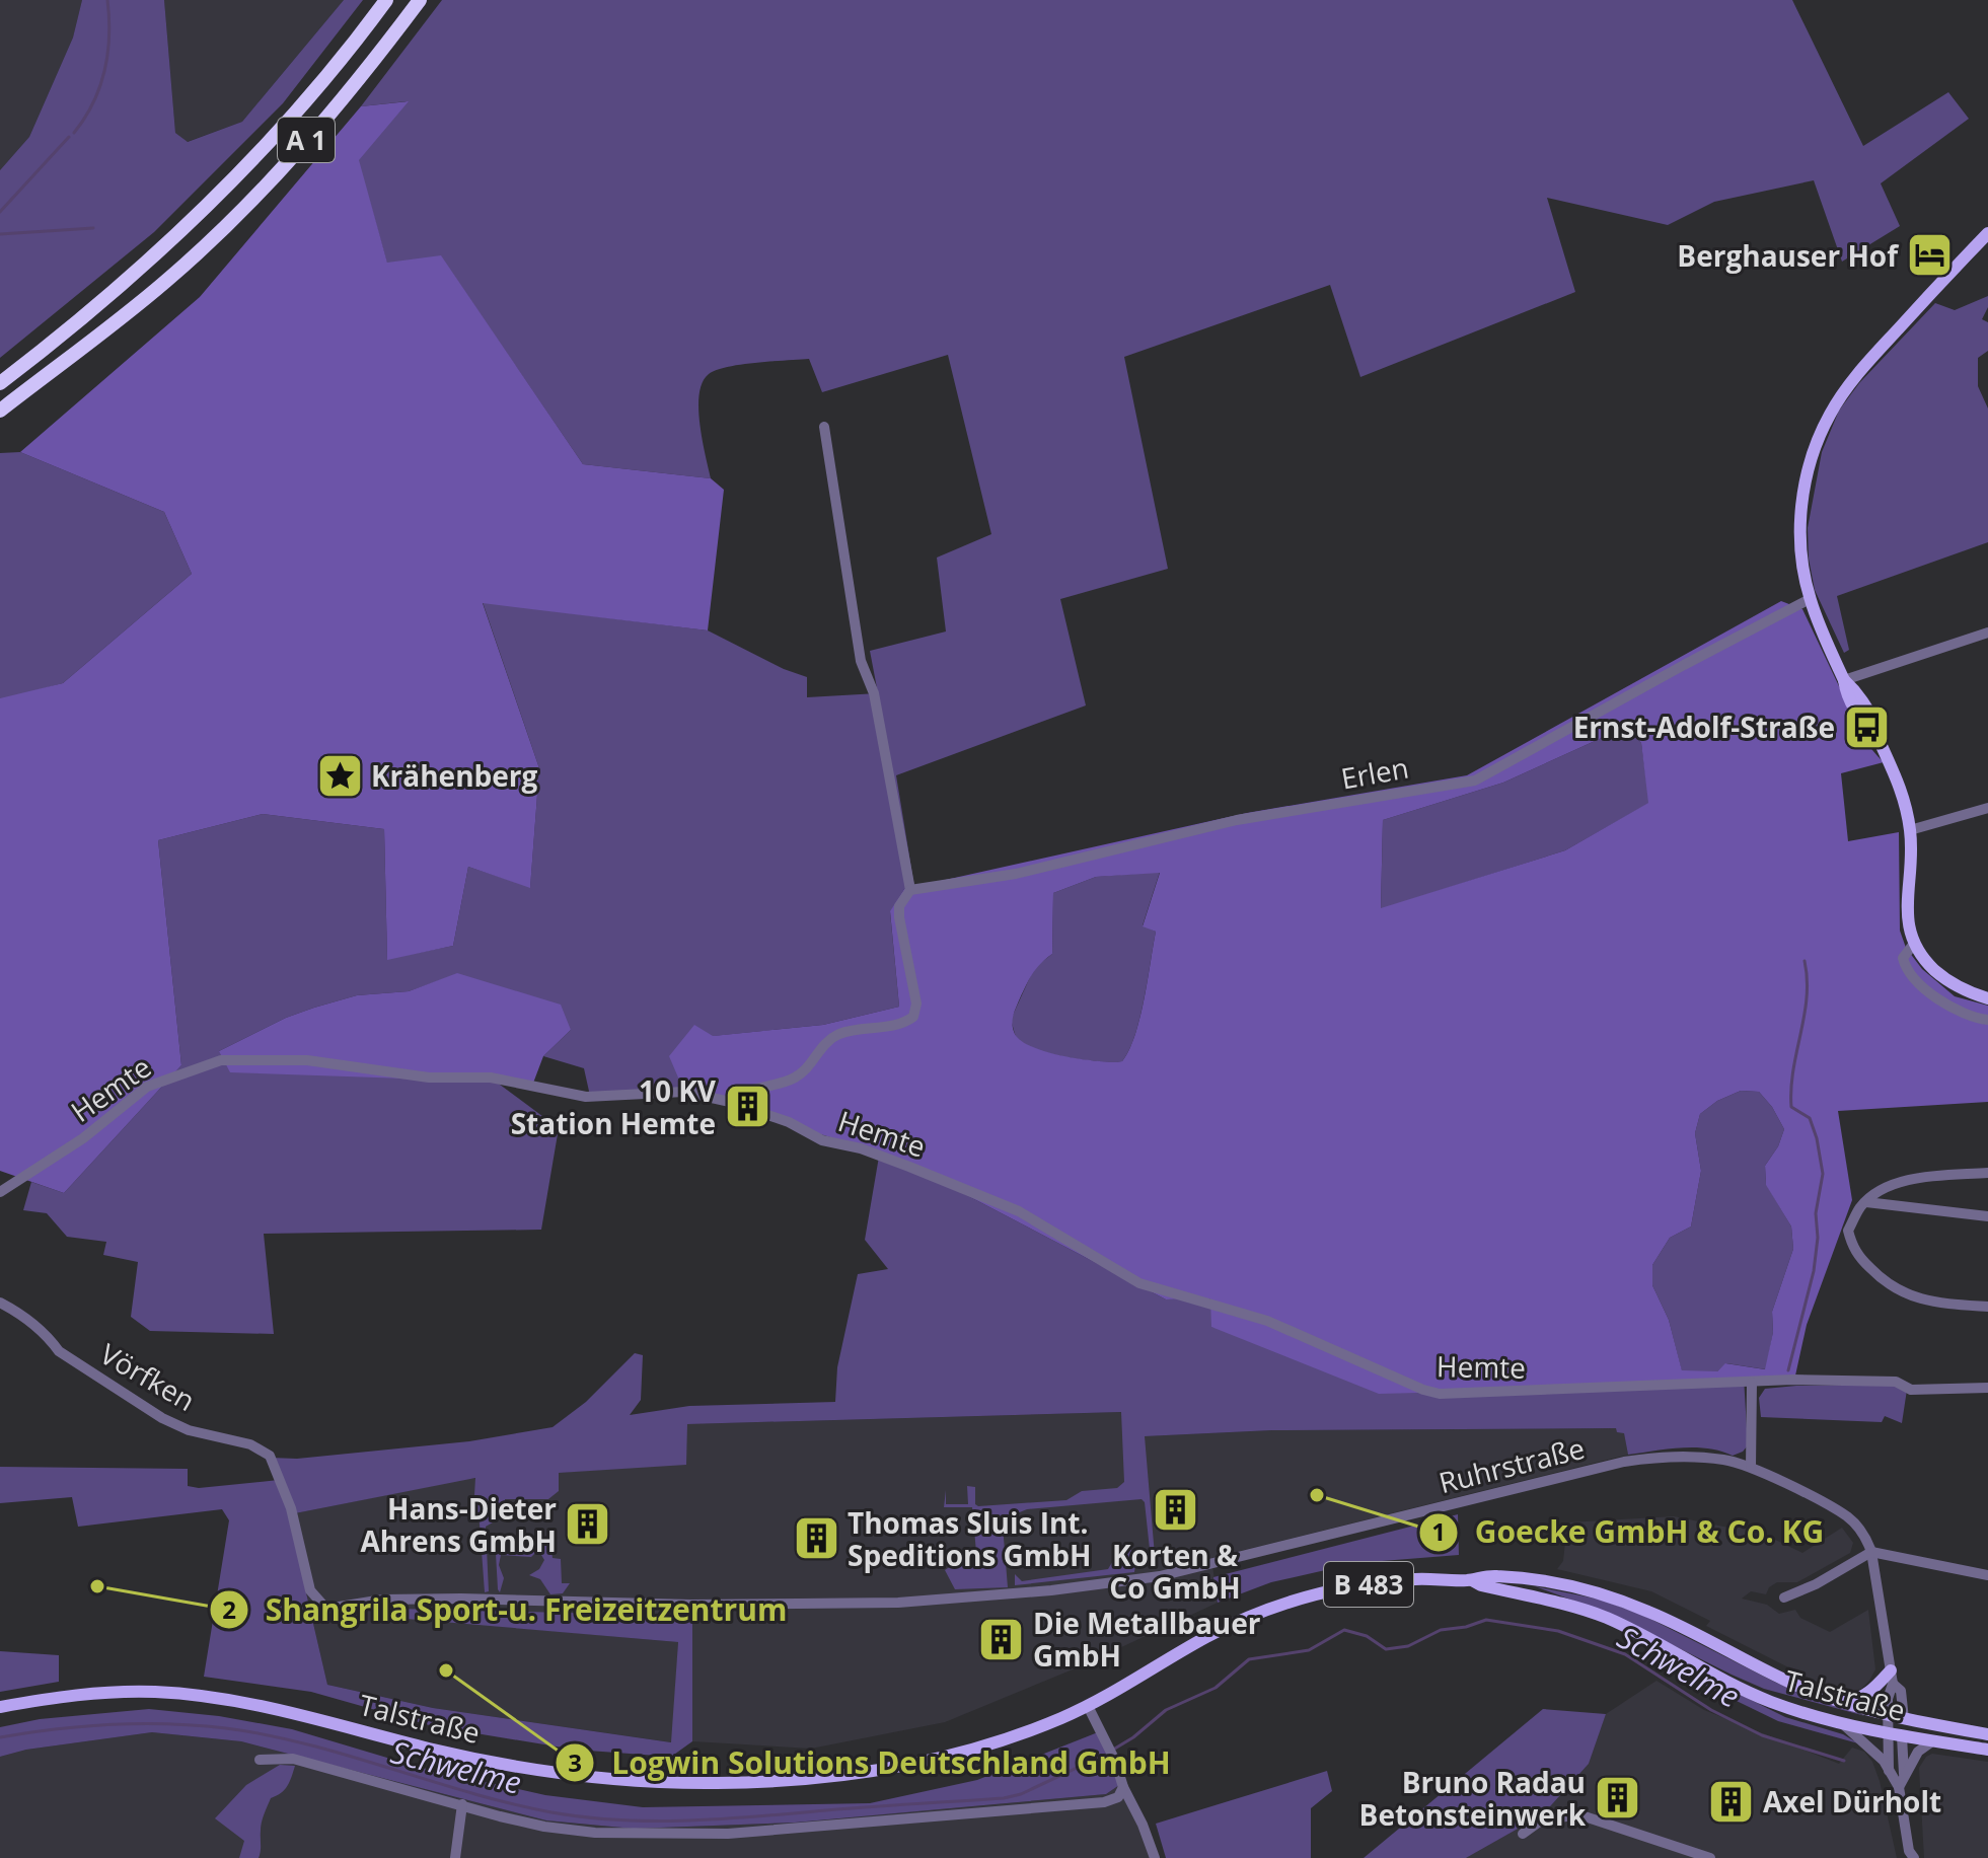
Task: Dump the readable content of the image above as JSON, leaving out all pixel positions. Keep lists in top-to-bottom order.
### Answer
{
  "streets": {
    "highway": ["A 1"],
    "main road": ["B 483", "Talstraße"],
    "street": [
      "Erlen",
      "Hemte",
      "Vörfken",
      "Ruhrstraße"
    ]
  },
  "crossings": [
    ["Vörfken", "Ruhrstraße"],
    ["Ruhrstraße", "Talstraße"]
  ],
  "water": ["Schwelme"],
  "places": {
    "hotel": ["Berghauser Hof"],
    "bus stop": ["Ernst-Adolf-Straße"],
    "place": ["Krähenberg"],
    "building": [
      "10 KV Station Hemte",
      "Korten & Co GmbH",
      "Hans-Dieter Ahrens GmbH",
      "Thomas Sluis Int. Speditions GmbH",
      "Die Metallbauer GmbH",
      "Bruno Radau Betonsteinwerk",
      "Axel Dürholt"
    ],
    "other": ["Goecke GmbH & Co. KG", "Shangrila Sport-u. Freizeitzentrum", "Logwin Solutions Deutschland GmbH"]
  }
}
